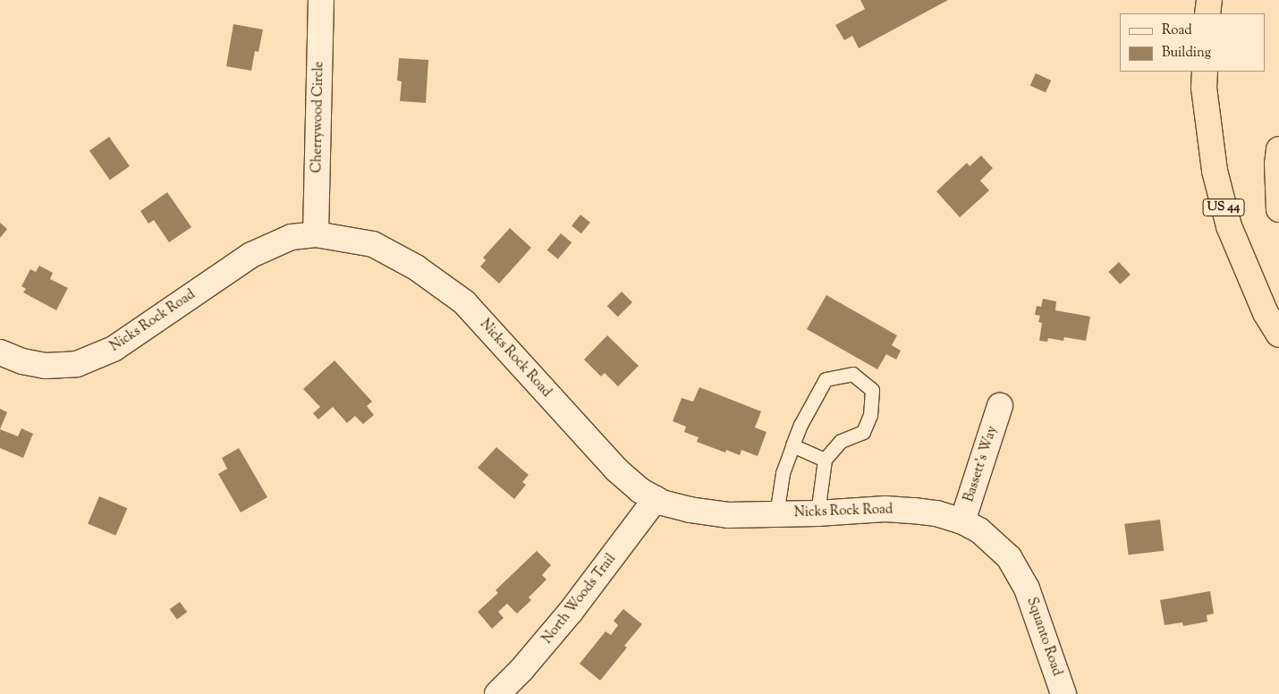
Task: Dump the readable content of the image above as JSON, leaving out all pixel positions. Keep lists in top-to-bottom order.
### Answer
{
  "streets": {
    "highway": ["US 44"],
    "street": [
      "Cherrywood Circle",
      "Nicks Rock Road",
      "Bassett's Way",
      "North Woods Trail",
      "Squanto Road"
    ]
  },
  "crossings": [
    ["Cherrywood Circle", "Nicks Rock Road"],
    ["Nicks Rock Road", "Bassett's Way"],
    ["Nicks Rock Road", "North Woods Trail"],
    ["Nicks Rock Road", "Squanto Road"]
  ],
  "legend": ["Road", "Building"]
}
